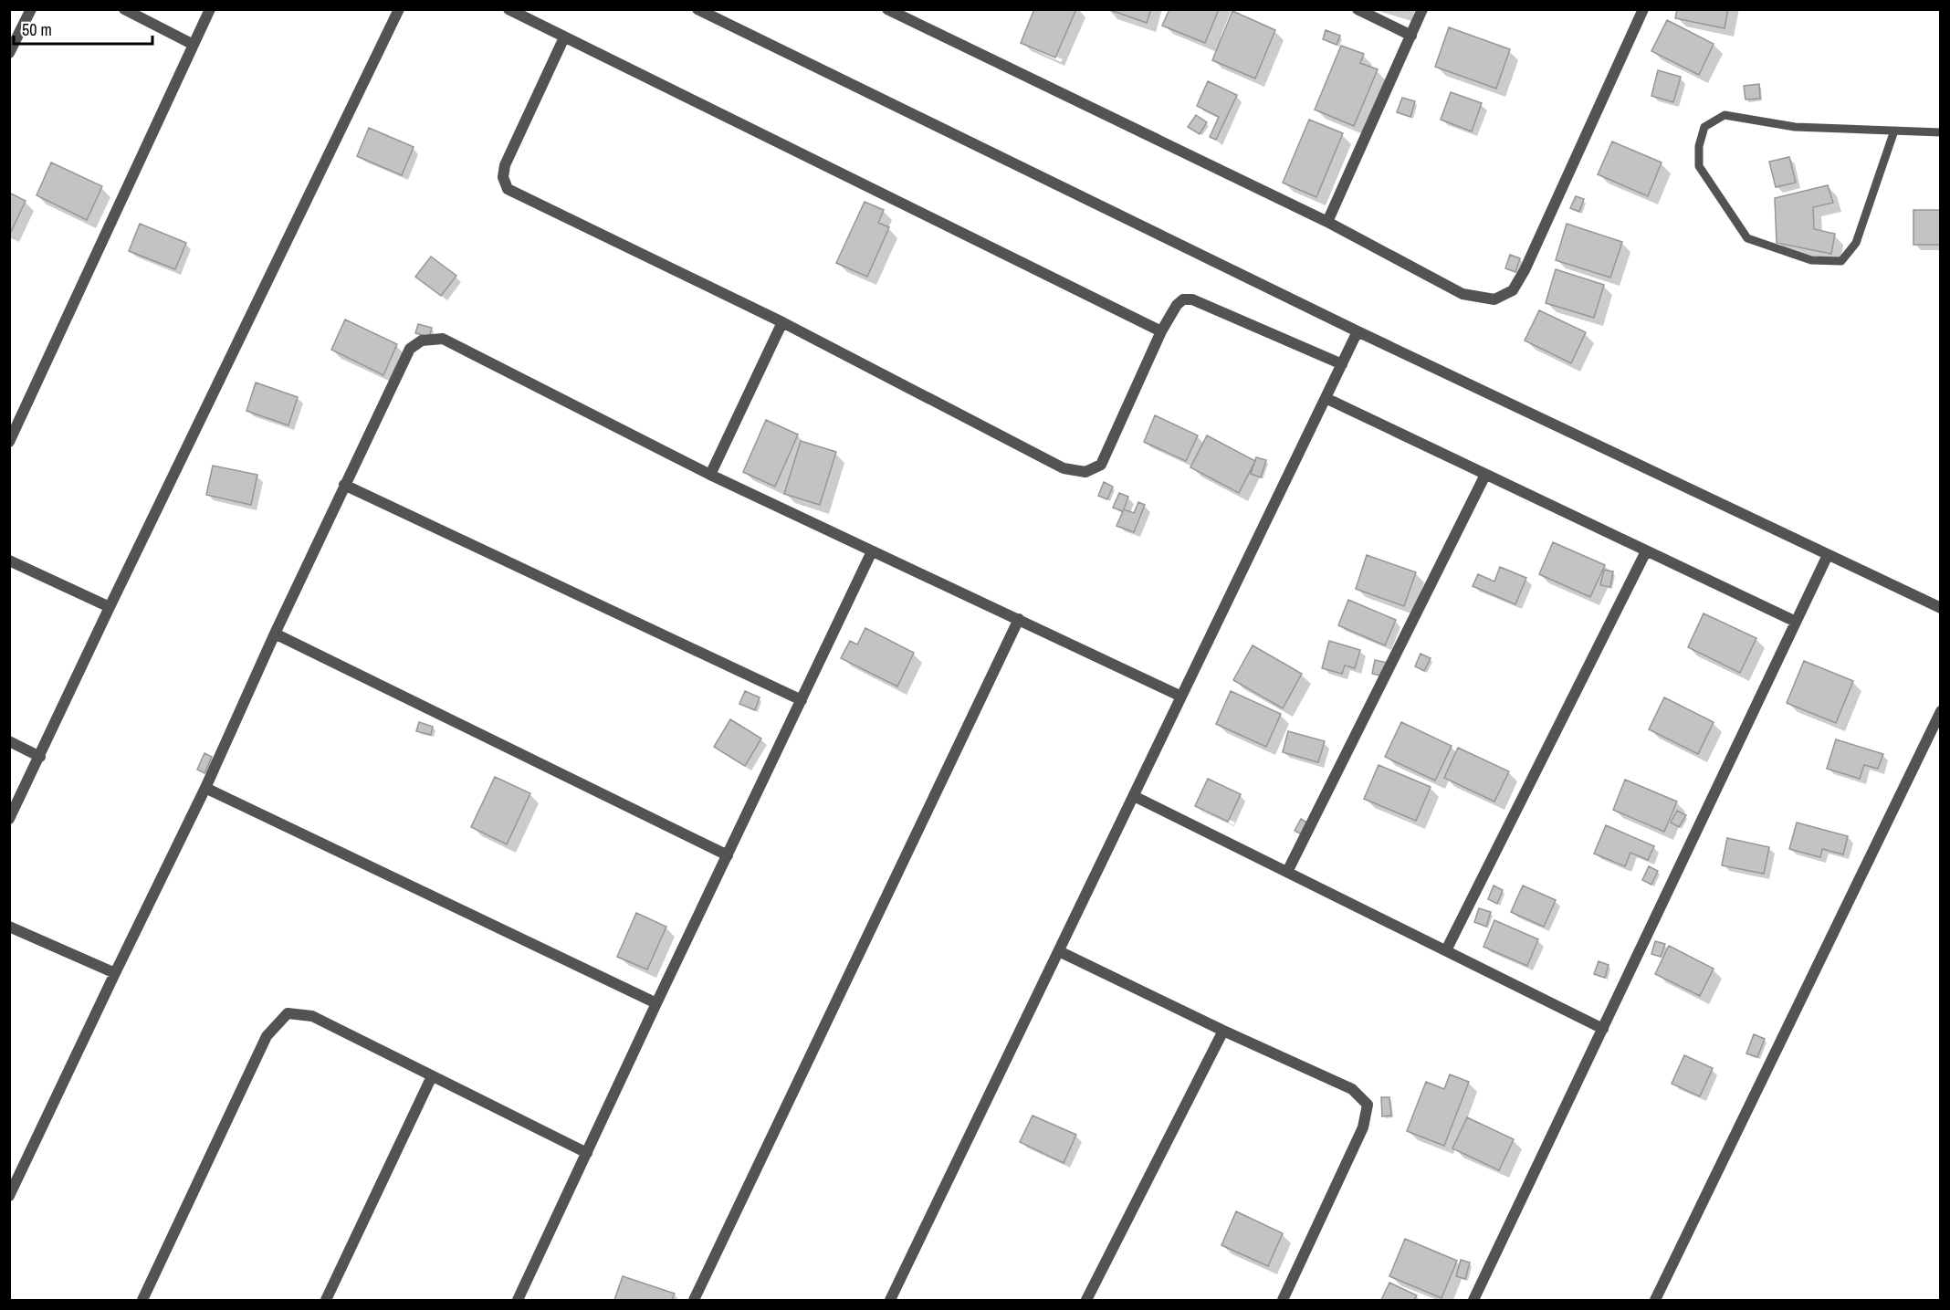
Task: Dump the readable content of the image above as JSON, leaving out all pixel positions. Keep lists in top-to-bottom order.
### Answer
{
  "scale_bar": "50 m"
}
